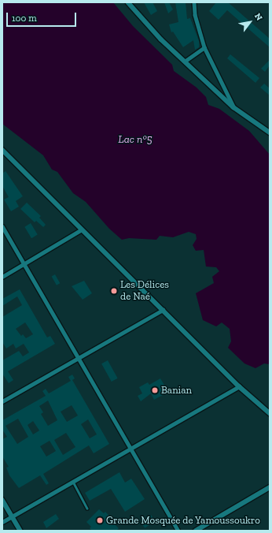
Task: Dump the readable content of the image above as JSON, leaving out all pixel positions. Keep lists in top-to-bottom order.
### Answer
{
  "water": ["Lac n°5"],
  "places": ["Les Délices de Naé", "Banian", "Grande Mosquée de Yamoussoukro"],
  "scale_bar": "100 m",
  "north": "top right"
}
